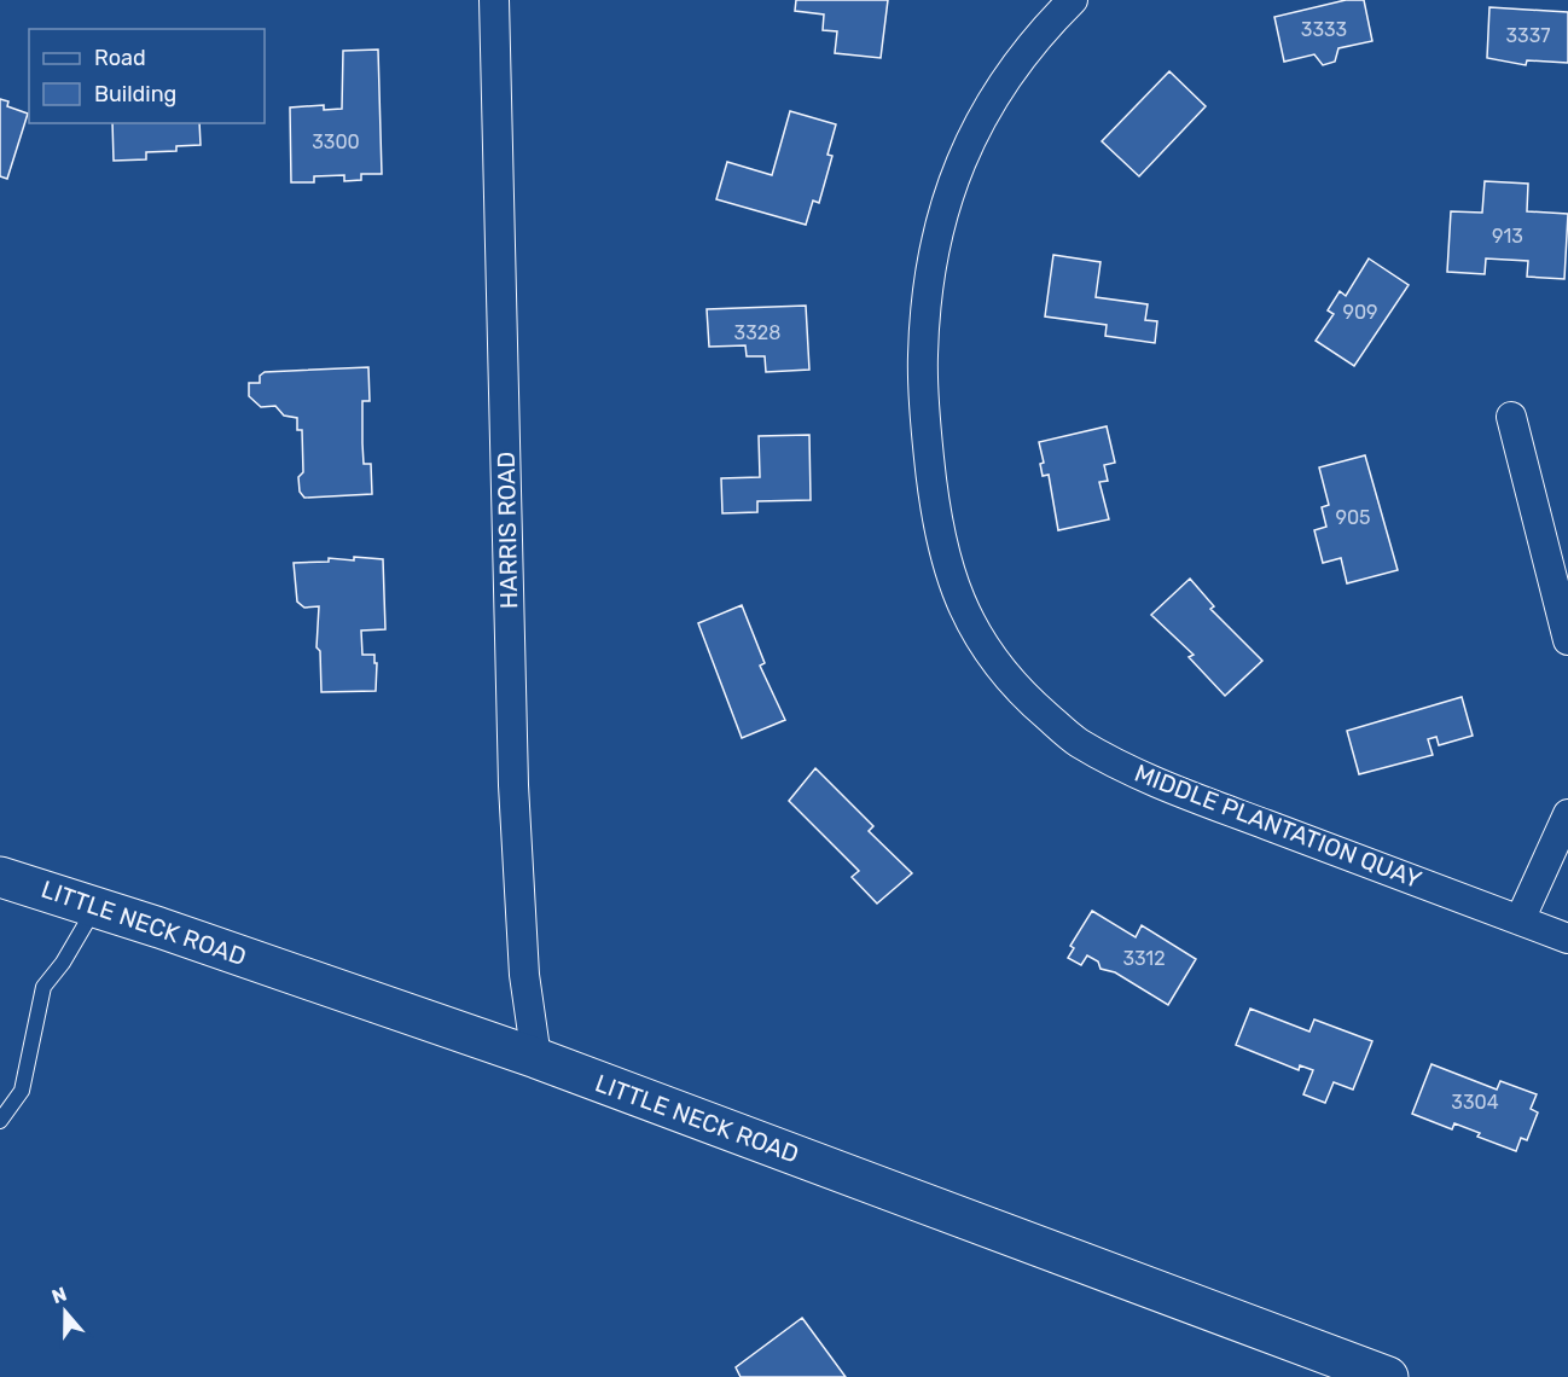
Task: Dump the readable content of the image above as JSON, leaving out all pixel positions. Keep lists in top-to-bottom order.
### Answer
{
  "streets": {
    "street": ["HARRIS ROAD", "MIDDLE PLANTATION QUAY", "LITTLE NECK ROAD"]
  },
  "crossings": [
    ["HARRIS ROAD", "LITTLE NECK ROAD"]
  ],
  "house_numbers": [
    "3333",
    "3337",
    "3300",
    "913",
    "909",
    "3328",
    "905",
    "3312",
    "3304"
  ],
  "legend": ["Road", "Building"],
  "north": "top"
}
